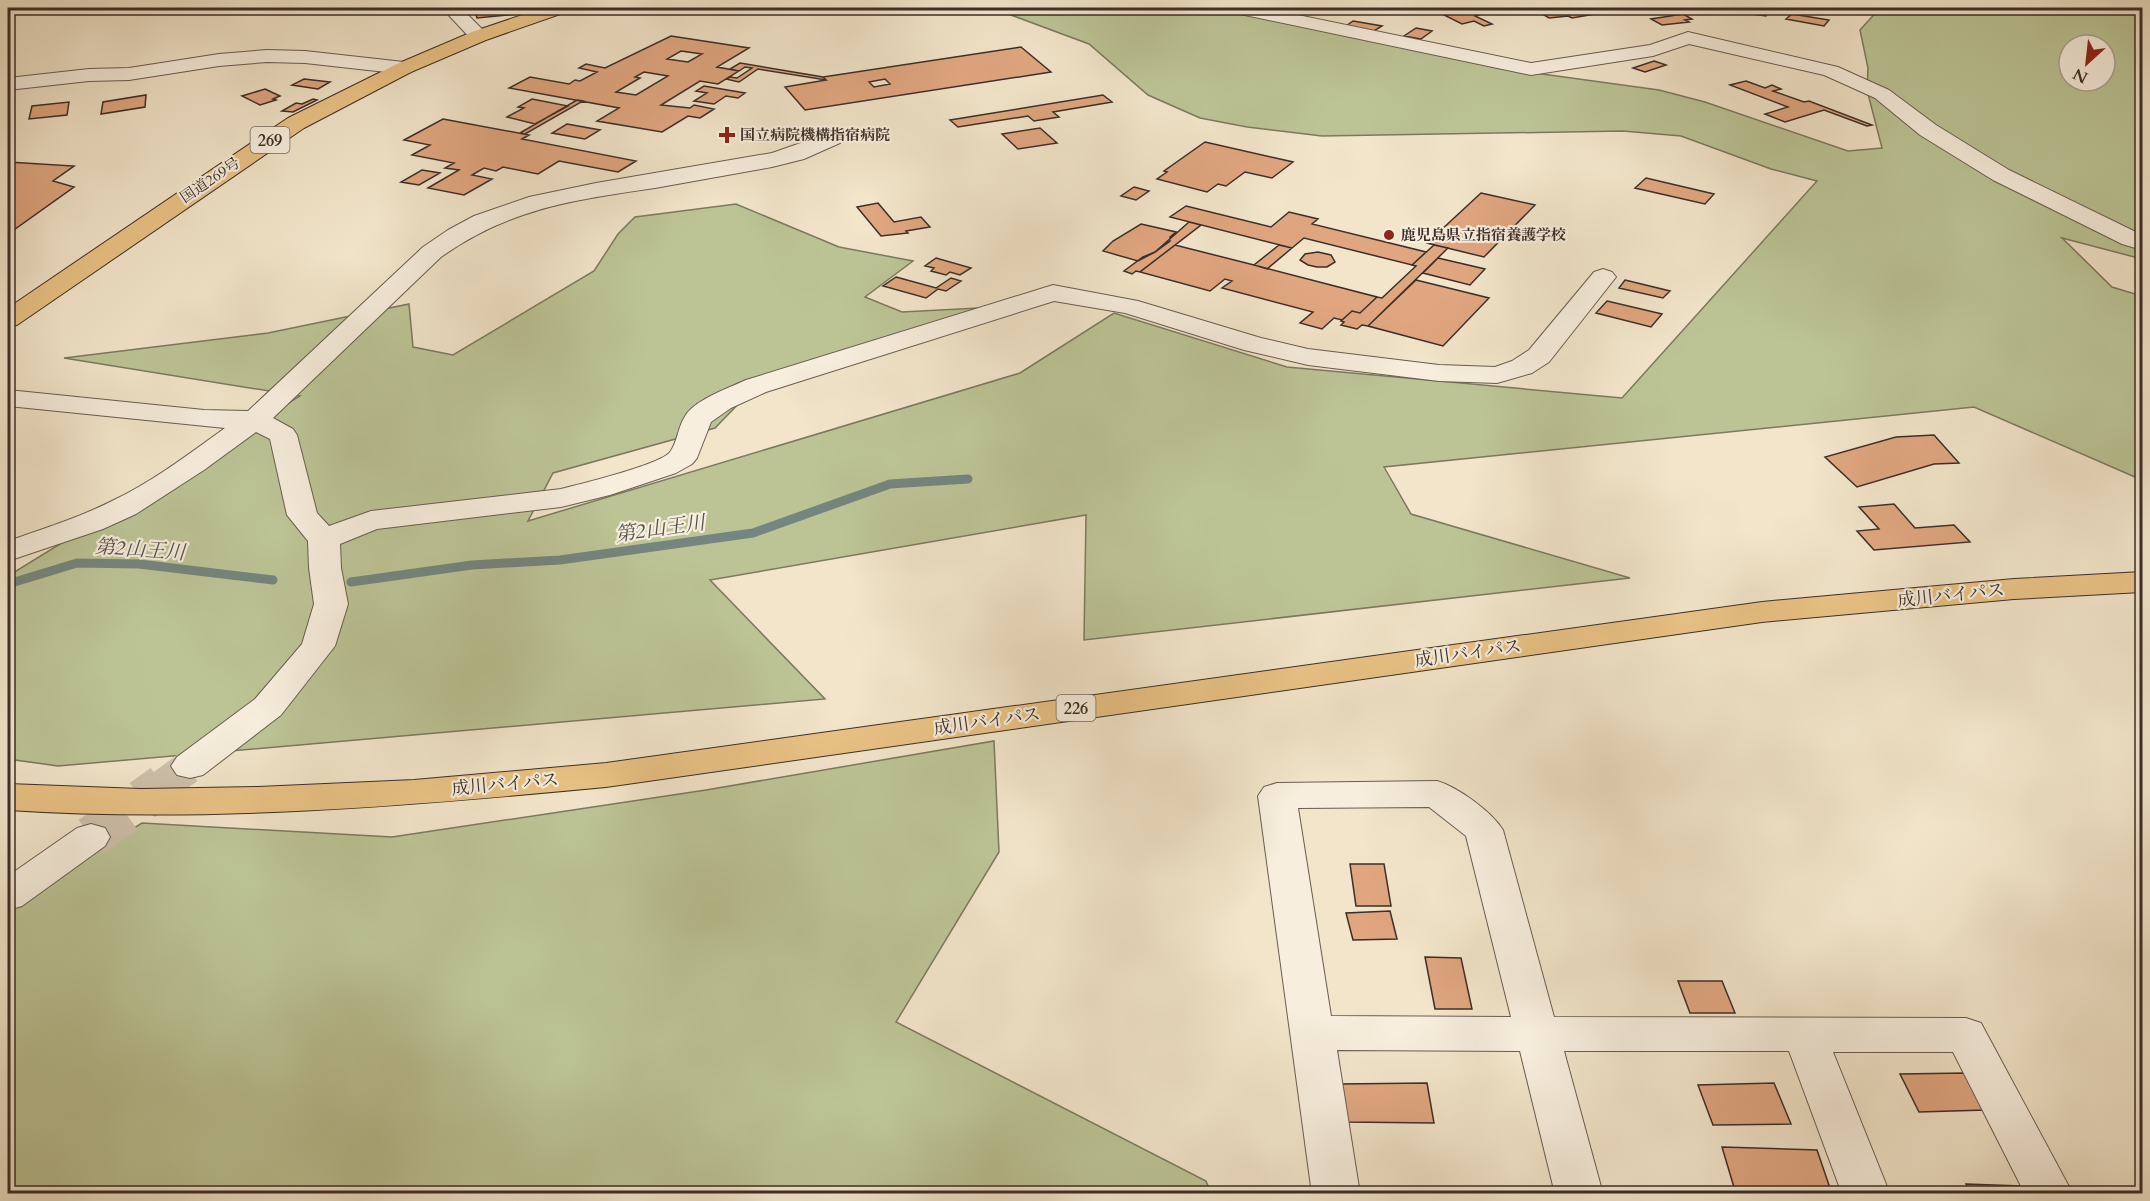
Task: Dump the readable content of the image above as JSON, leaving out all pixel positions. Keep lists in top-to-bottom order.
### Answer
{
  "streets": {
    "highway": [
      "269",
      "国道269号",
      "成川バイパス",
      "226"
    ]
  },
  "water": ["第2山王川"],
  "places": {
    "health": ["国立病院機構指宿病院"],
    "other": ["鹿児島県立指宿養護学校"]
  },
  "north": "bottom left"
}
